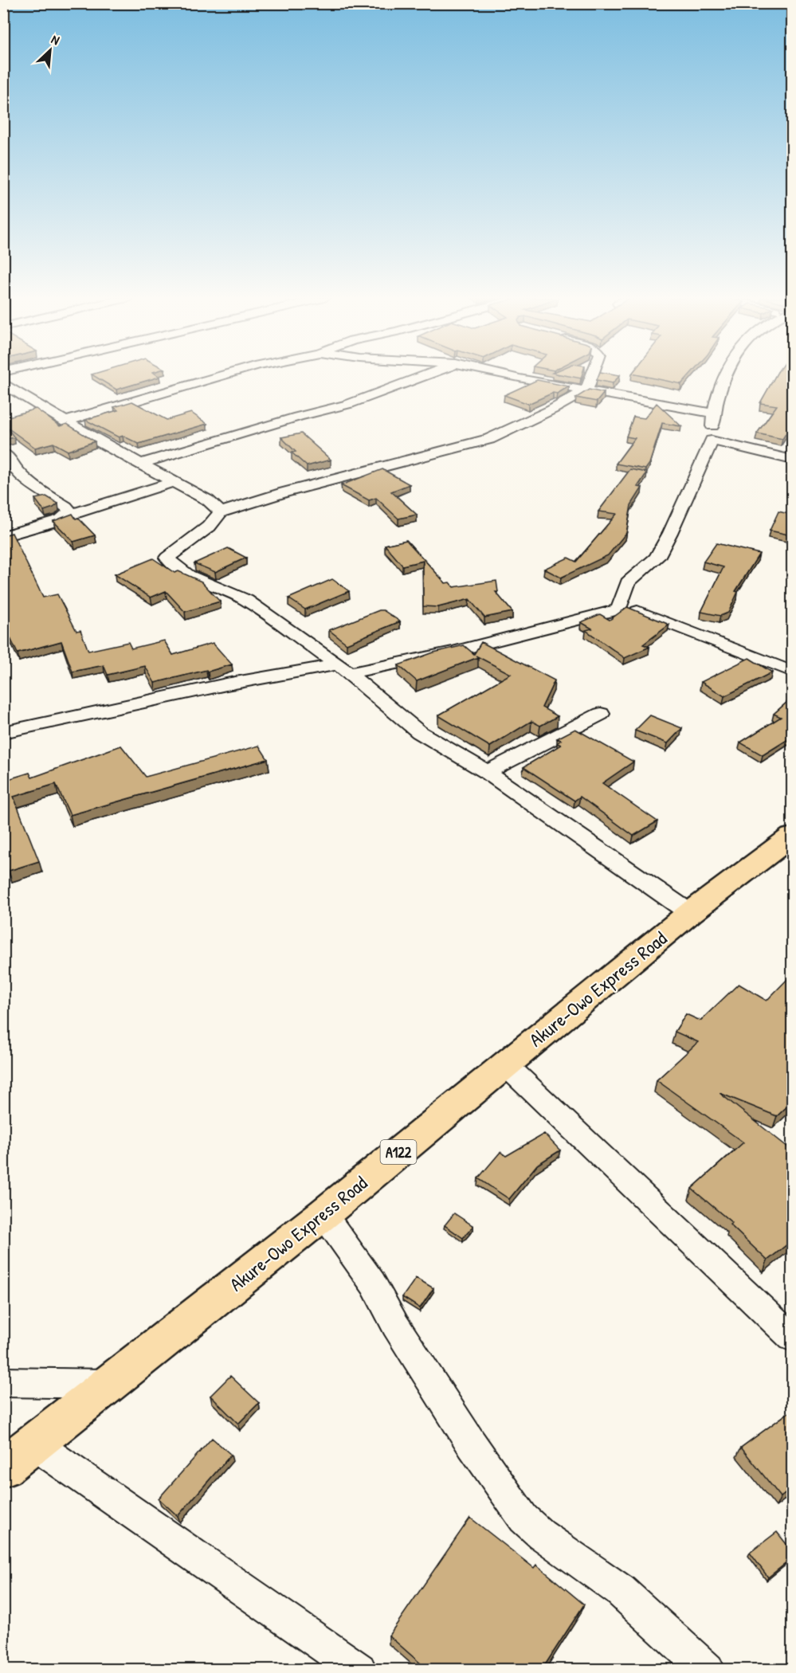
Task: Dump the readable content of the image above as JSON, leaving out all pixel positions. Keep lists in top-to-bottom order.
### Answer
{
  "streets": {
    "highway": ["Akure-Owo Express Road", "A122"]
  },
  "north": "top right"
}
